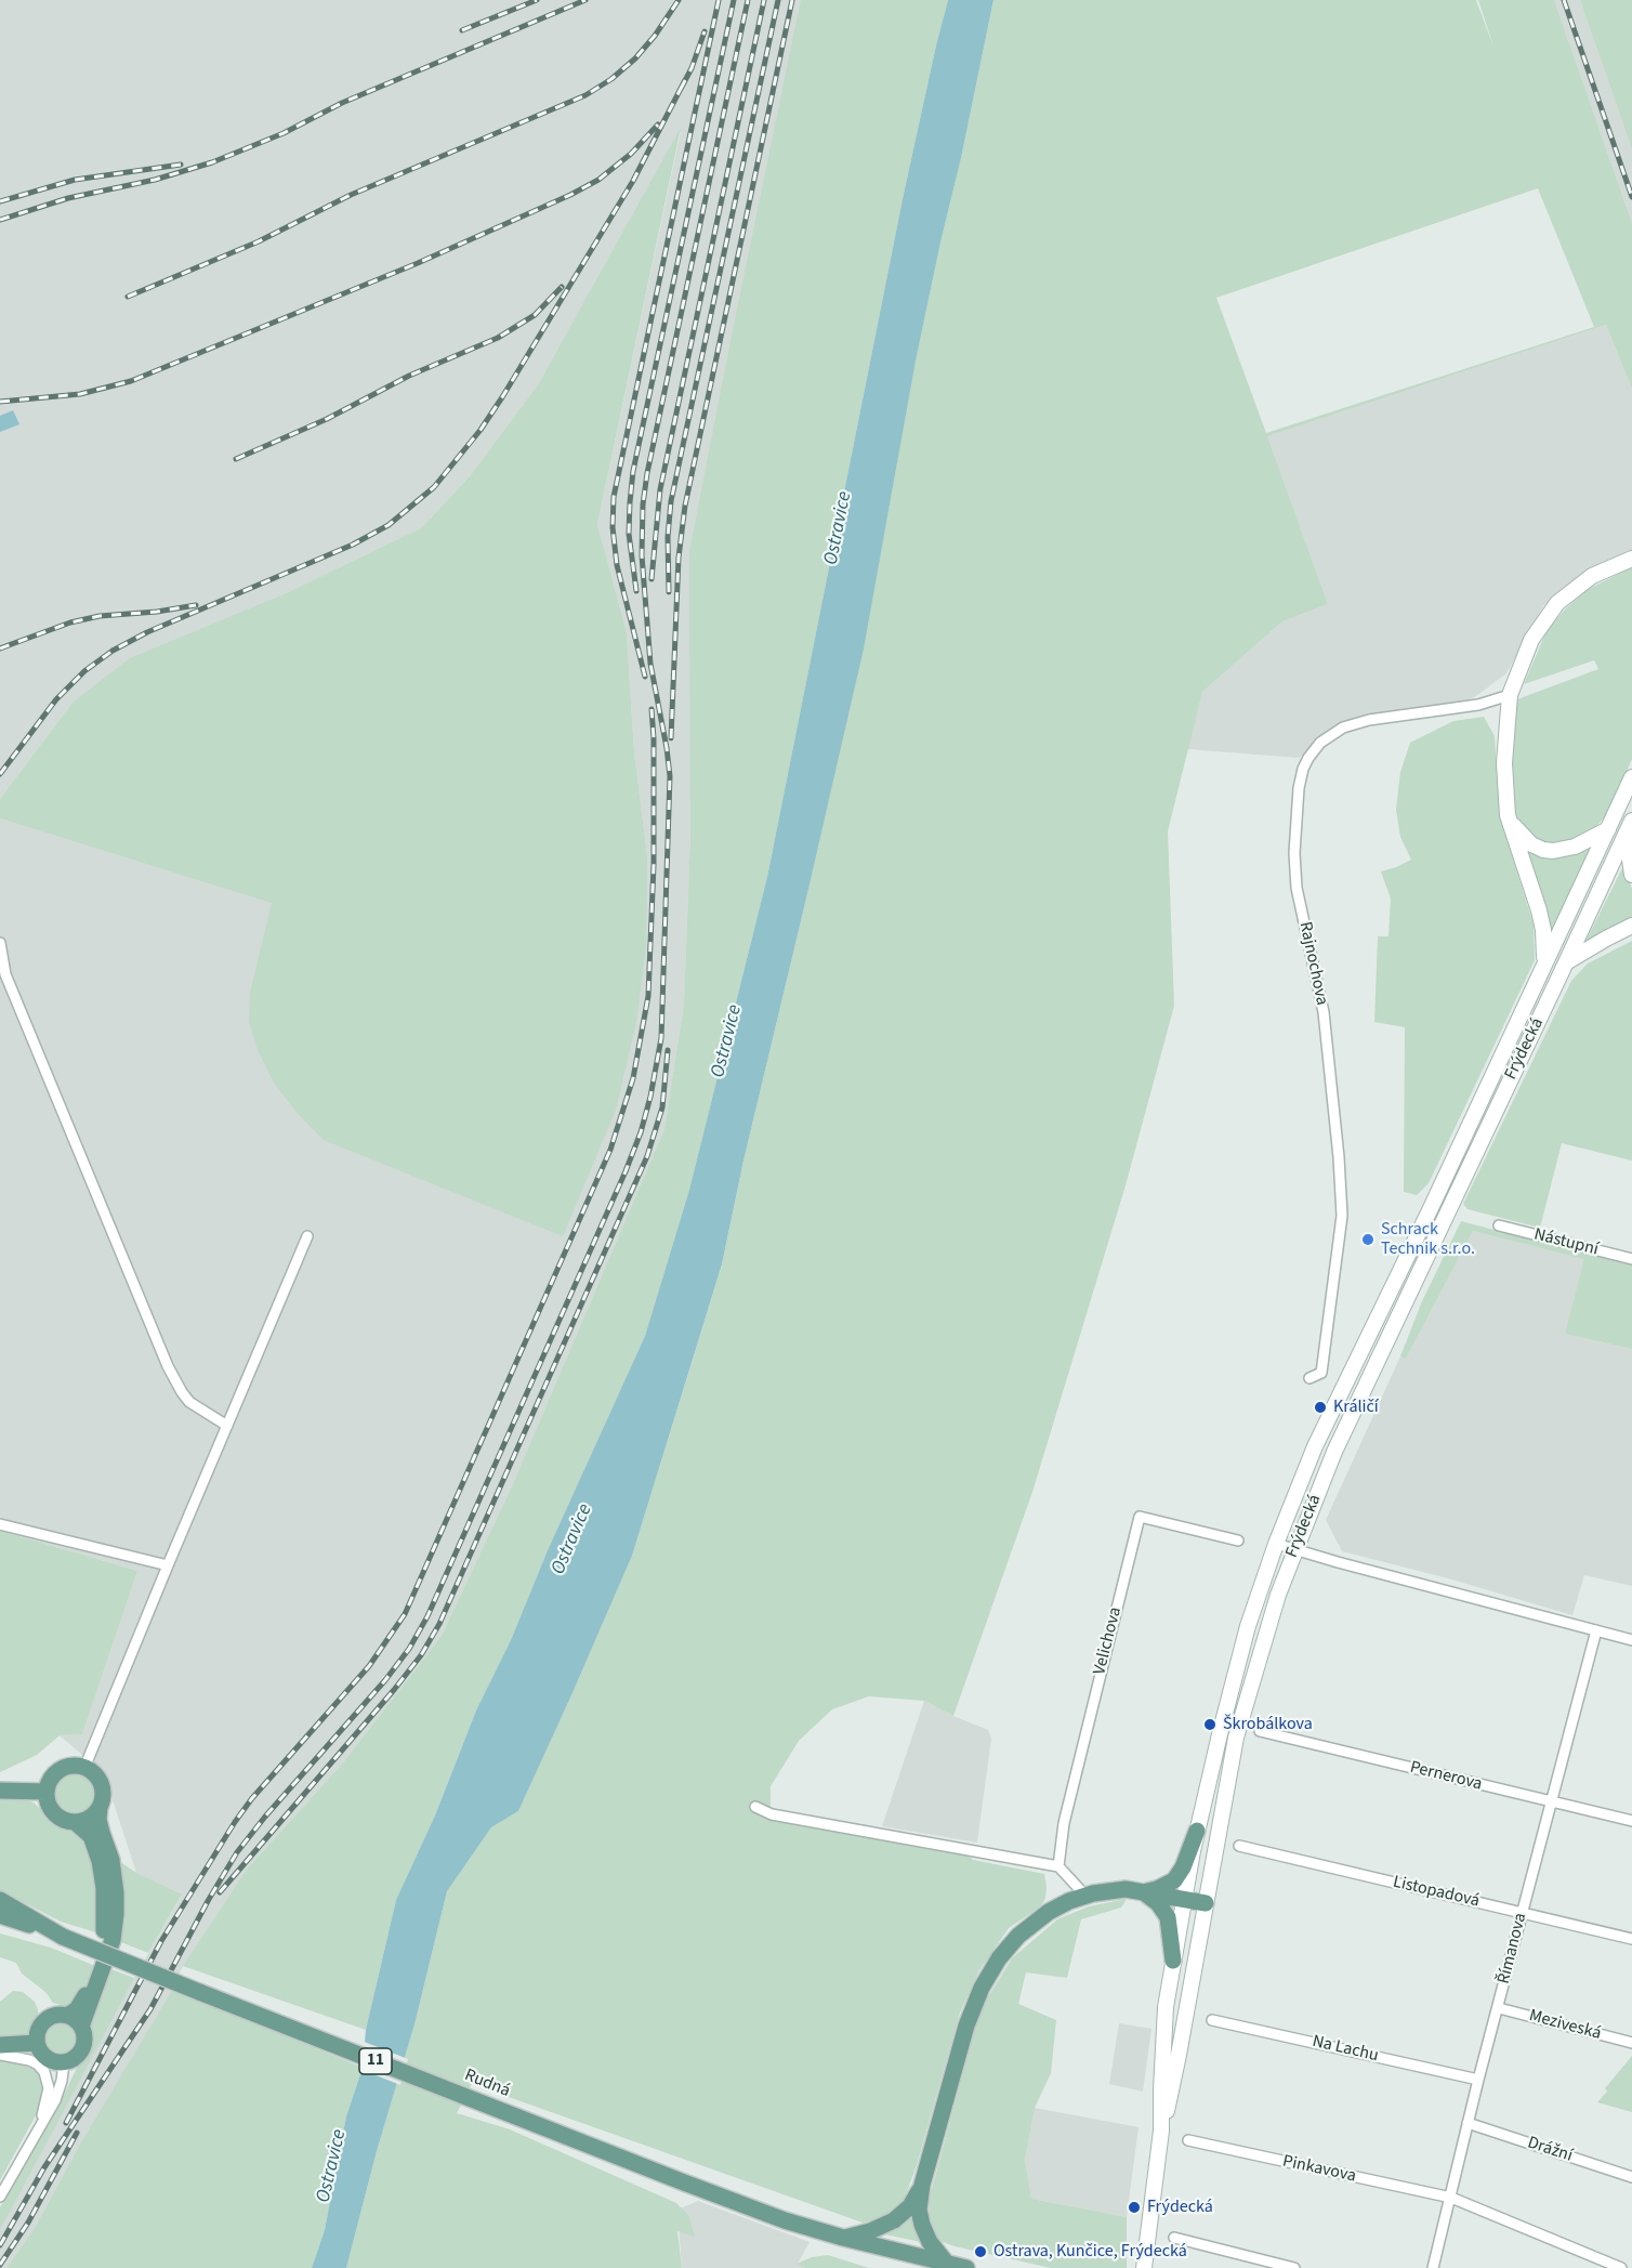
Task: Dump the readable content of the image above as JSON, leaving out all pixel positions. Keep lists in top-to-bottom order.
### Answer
{
  "streets": {
    "main road": ["Frýdecká", "11", "Rudná"],
    "street": [
      "Rajnochova",
      "Nástupní",
      "Velichova",
      "Pernerova",
      "Listopadová",
      "Římanova",
      "Meziveská",
      "Na Lachu",
      "Drážní",
      "Pinkavova"
    ]
  },
  "crossings": [
    ["Pernerova", "Římanova"],
    ["Listopadová", "Římanova"],
    ["Římanova", "Meziveská"],
    ["Římanova", "Na Lachu"],
    ["Římanova", "Drážní"],
    ["Římanova", "Pinkavova"]
  ],
  "water": ["Ostravice"],
  "places": [
    "Schrack Technik s.r.o.",
    "Králičí",
    "Škrobálkova",
    "Frýdecká",
    "Ostrava, Kunčice, Frýdecká"
  ]
}
